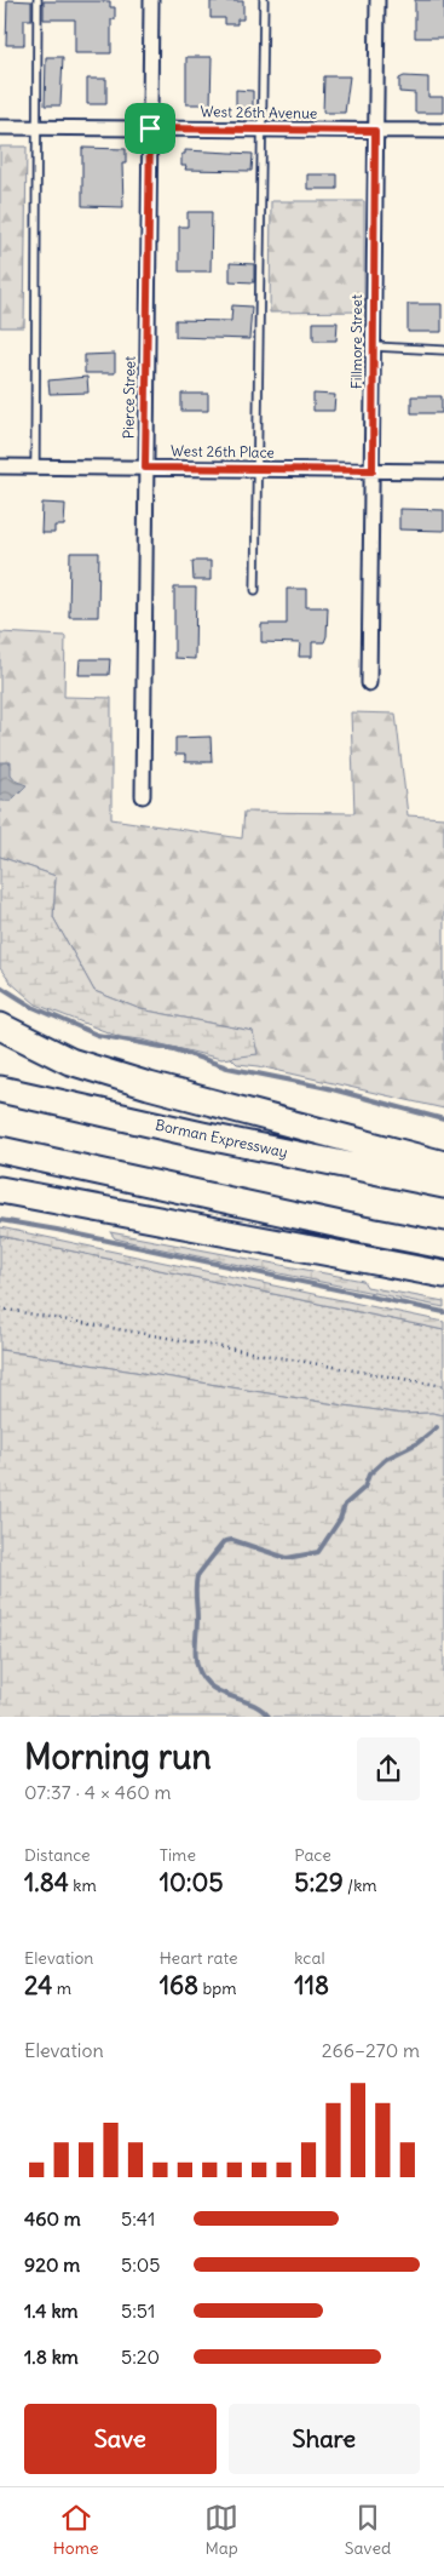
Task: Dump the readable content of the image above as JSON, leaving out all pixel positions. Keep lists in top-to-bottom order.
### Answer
{
  "streets": {
    "highway": ["Borman Expressway"],
    "street": [
      "West 26th Avenue",
      "Fillmore Street",
      "Pierce Street",
      "West 26th Place"
    ]
  },
  "crossings": [
    ["West 26th Avenue", "Fillmore Street"],
    ["West 26th Avenue", "Pierce Street"],
    ["Fillmore Street", "West 26th Place"],
    ["Pierce Street", "West 26th Place"]
  ],
  "page": {
    "heading": ["Morning run", "07:37 · 4 × 460 m"],
    "stats": [
      ["Distance", "1.84 km"],
      ["Time", "10:05"],
      ["Pace", "5:29 /km"],
      ["Elevation", "24 m"],
      ["Heart rate", "168 bpm"],
      ["kcal", "118"]
    ],
    "chart": ["Elevation", "266–270 m"],
    "list": [
      {
        "name": "460 m",
        "note": "5:41"
      },
      {
        "name": "920 m",
        "note": "5:05"
      },
      {
        "name": "1.4 km",
        "note": "5:51"
      },
      {
        "name": "1.8 km",
        "note": "5:20"
      }
    ],
    "buttons": ["Save", "Share"],
    "tabs": ["Home", "Map", "Saved"]
  }
}
